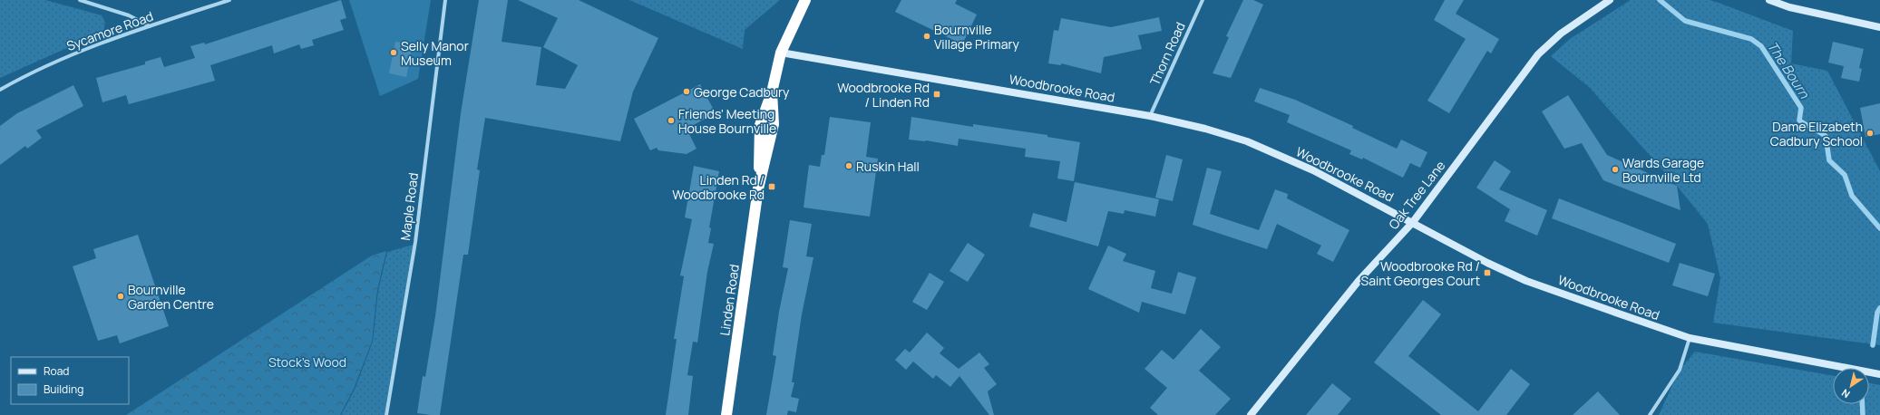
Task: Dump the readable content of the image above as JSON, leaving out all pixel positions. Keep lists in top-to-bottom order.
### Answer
{
  "streets": {
    "highway": ["Linden Road"],
    "street": [
      "Sycamore Road",
      "Thorn Road",
      "Woodbrooke Road",
      "Oak Tree Lane",
      "Maple Road"
    ]
  },
  "crossings": [
    ["Thorn Road", "Woodbrooke Road"],
    ["Woodbrooke Road", "Oak Tree Lane"],
    ["Woodbrooke Road", "Linden Road"]
  ],
  "water": ["The Bourn"],
  "parks": ["Stock's Wood"],
  "places": {
    "other": [
      "Bournville Village Primary",
      "Selly Manor Museum",
      "George Cadbury",
      "Friends' Meeting House Bournville",
      "Dame Elizabeth Cadbury School",
      "Ruskin Hall",
      "Wards Garage Bournville Ltd",
      "Bournville Garden Centre"
    ],
    "transit": ["Woodbrooke Rd / Linden Rd", "Linden Rd / Woodbrooke Rd", "Woodbrooke Rd / Saint Georges Court"]
  },
  "legend": ["Road", "Building"],
  "north": "bottom left"
}
